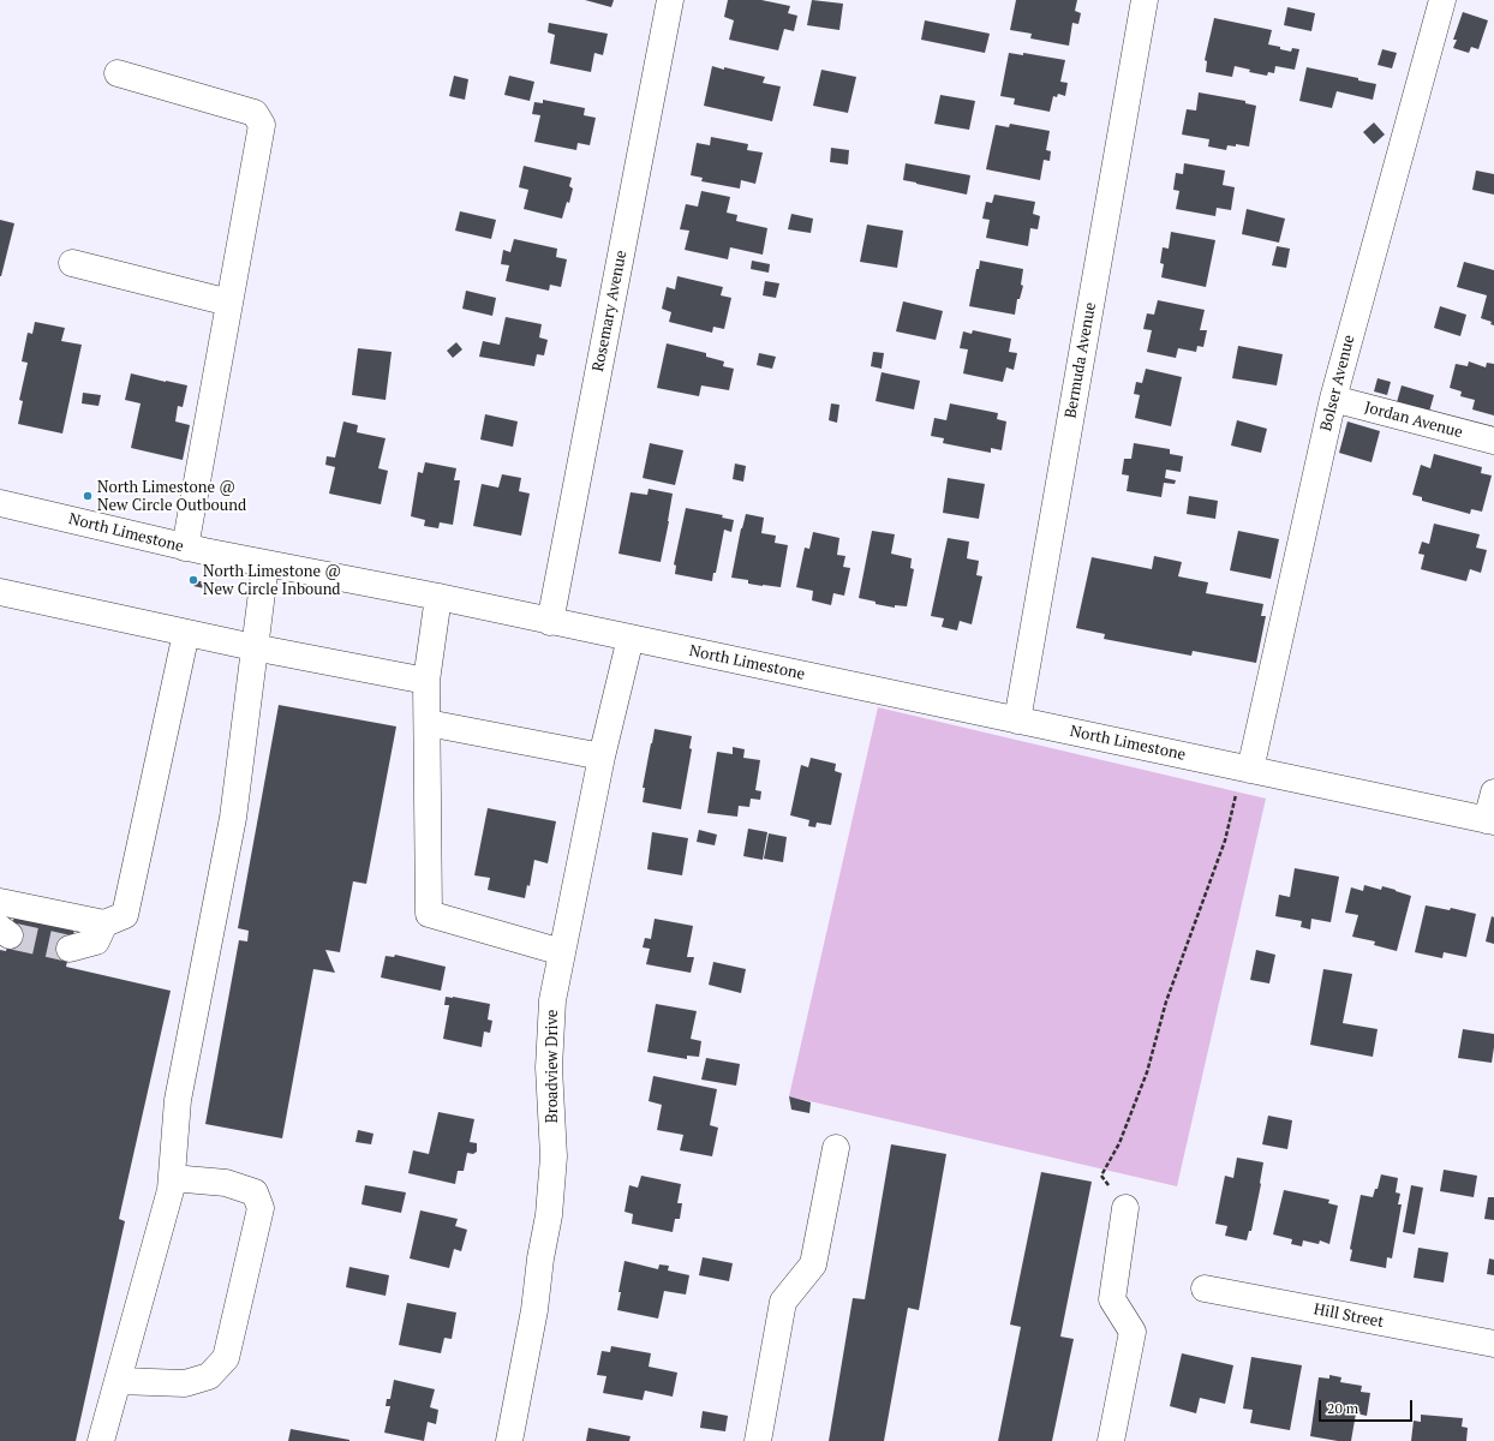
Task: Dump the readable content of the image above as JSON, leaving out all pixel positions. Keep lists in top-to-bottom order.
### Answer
{
  "streets": {
    "street": [
      "Rosemary Avenue",
      "Bermuda Avenue",
      "Bolser Avenue",
      "Jordan Avenue",
      "North Limestone",
      "Broadview Drive",
      "Hill Street"
    ]
  },
  "crossings": [
    ["Rosemary Avenue", "North Limestone"],
    ["Bermuda Avenue", "North Limestone"],
    ["Bolser Avenue", "Jordan Avenue"],
    ["Bolser Avenue", "North Limestone"],
    ["North Limestone", "Broadview Drive"]
  ],
  "places": ["North Limestone @ New Circle Outbound", "North Limestone @ New Circle Inbound"],
  "scale_bar": "20 m"
}
